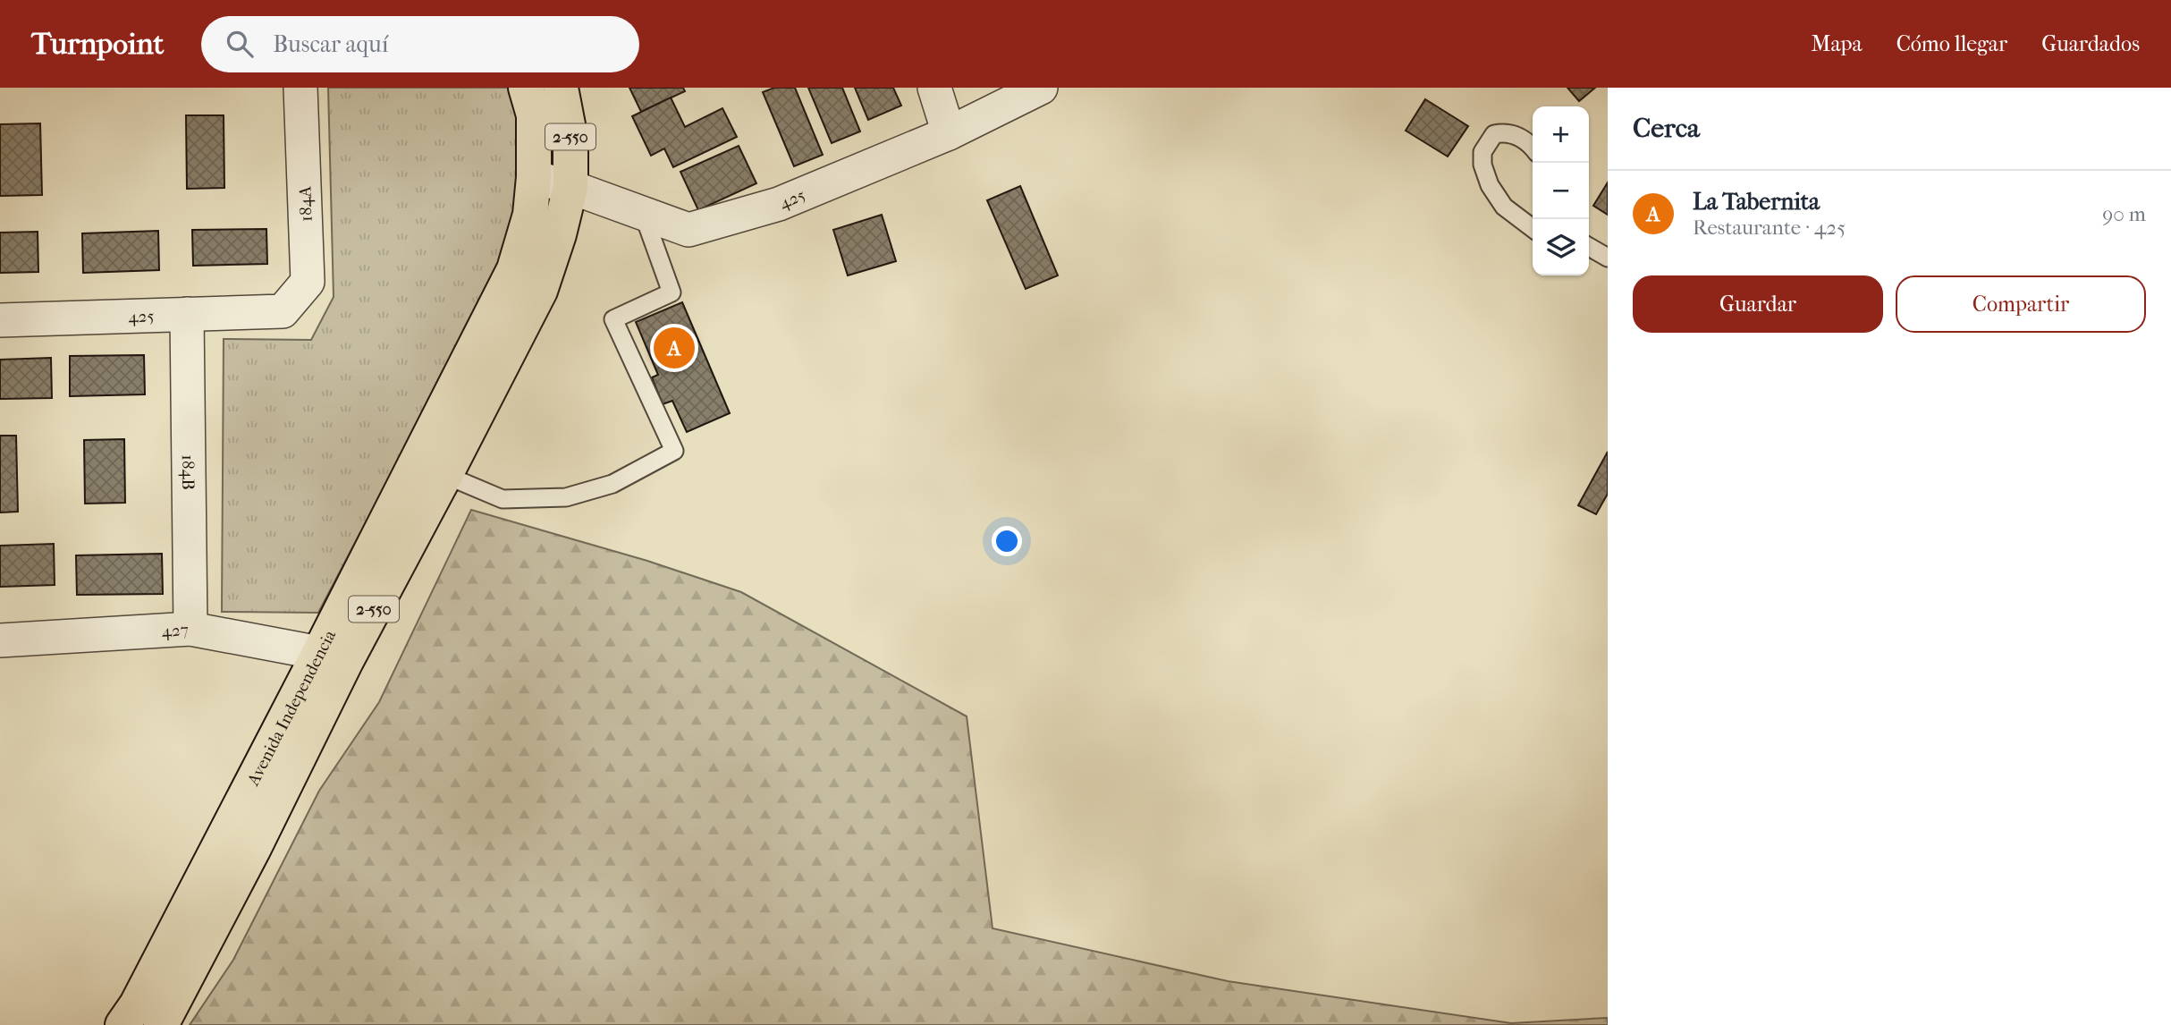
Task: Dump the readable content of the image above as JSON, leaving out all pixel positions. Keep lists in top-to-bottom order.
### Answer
{
  "streets": {
    "main road": ["2-550", "Avenida Independencia"],
    "street": [
      "425",
      "184A",
      "184B",
      "427"
    ]
  },
  "crossings": [
    ["2-550", "425"],
    ["2-550", "Avenida Independencia"],
    ["425", "184A"],
    ["425", "184B"],
    ["425", "Avenida Independencia"],
    ["184B", "427"],
    ["427", "Avenida Independencia"]
  ],
  "page": {
    "header": "Turnpoint",
    "search": "Buscar aquí",
    "nav": ["Mapa", "Cómo llegar", "Guardados"],
    "heading": "Cerca",
    "map_buttons": ["+", "−"],
    "list": [
      {
        "mark": "A",
        "name": "La Tabernita",
        "note": "Restaurante · 425",
        "value": "90 m"
      }
    ],
    "buttons": ["Guardar", "Compartir"],
    "pins": "A"
  }
}
